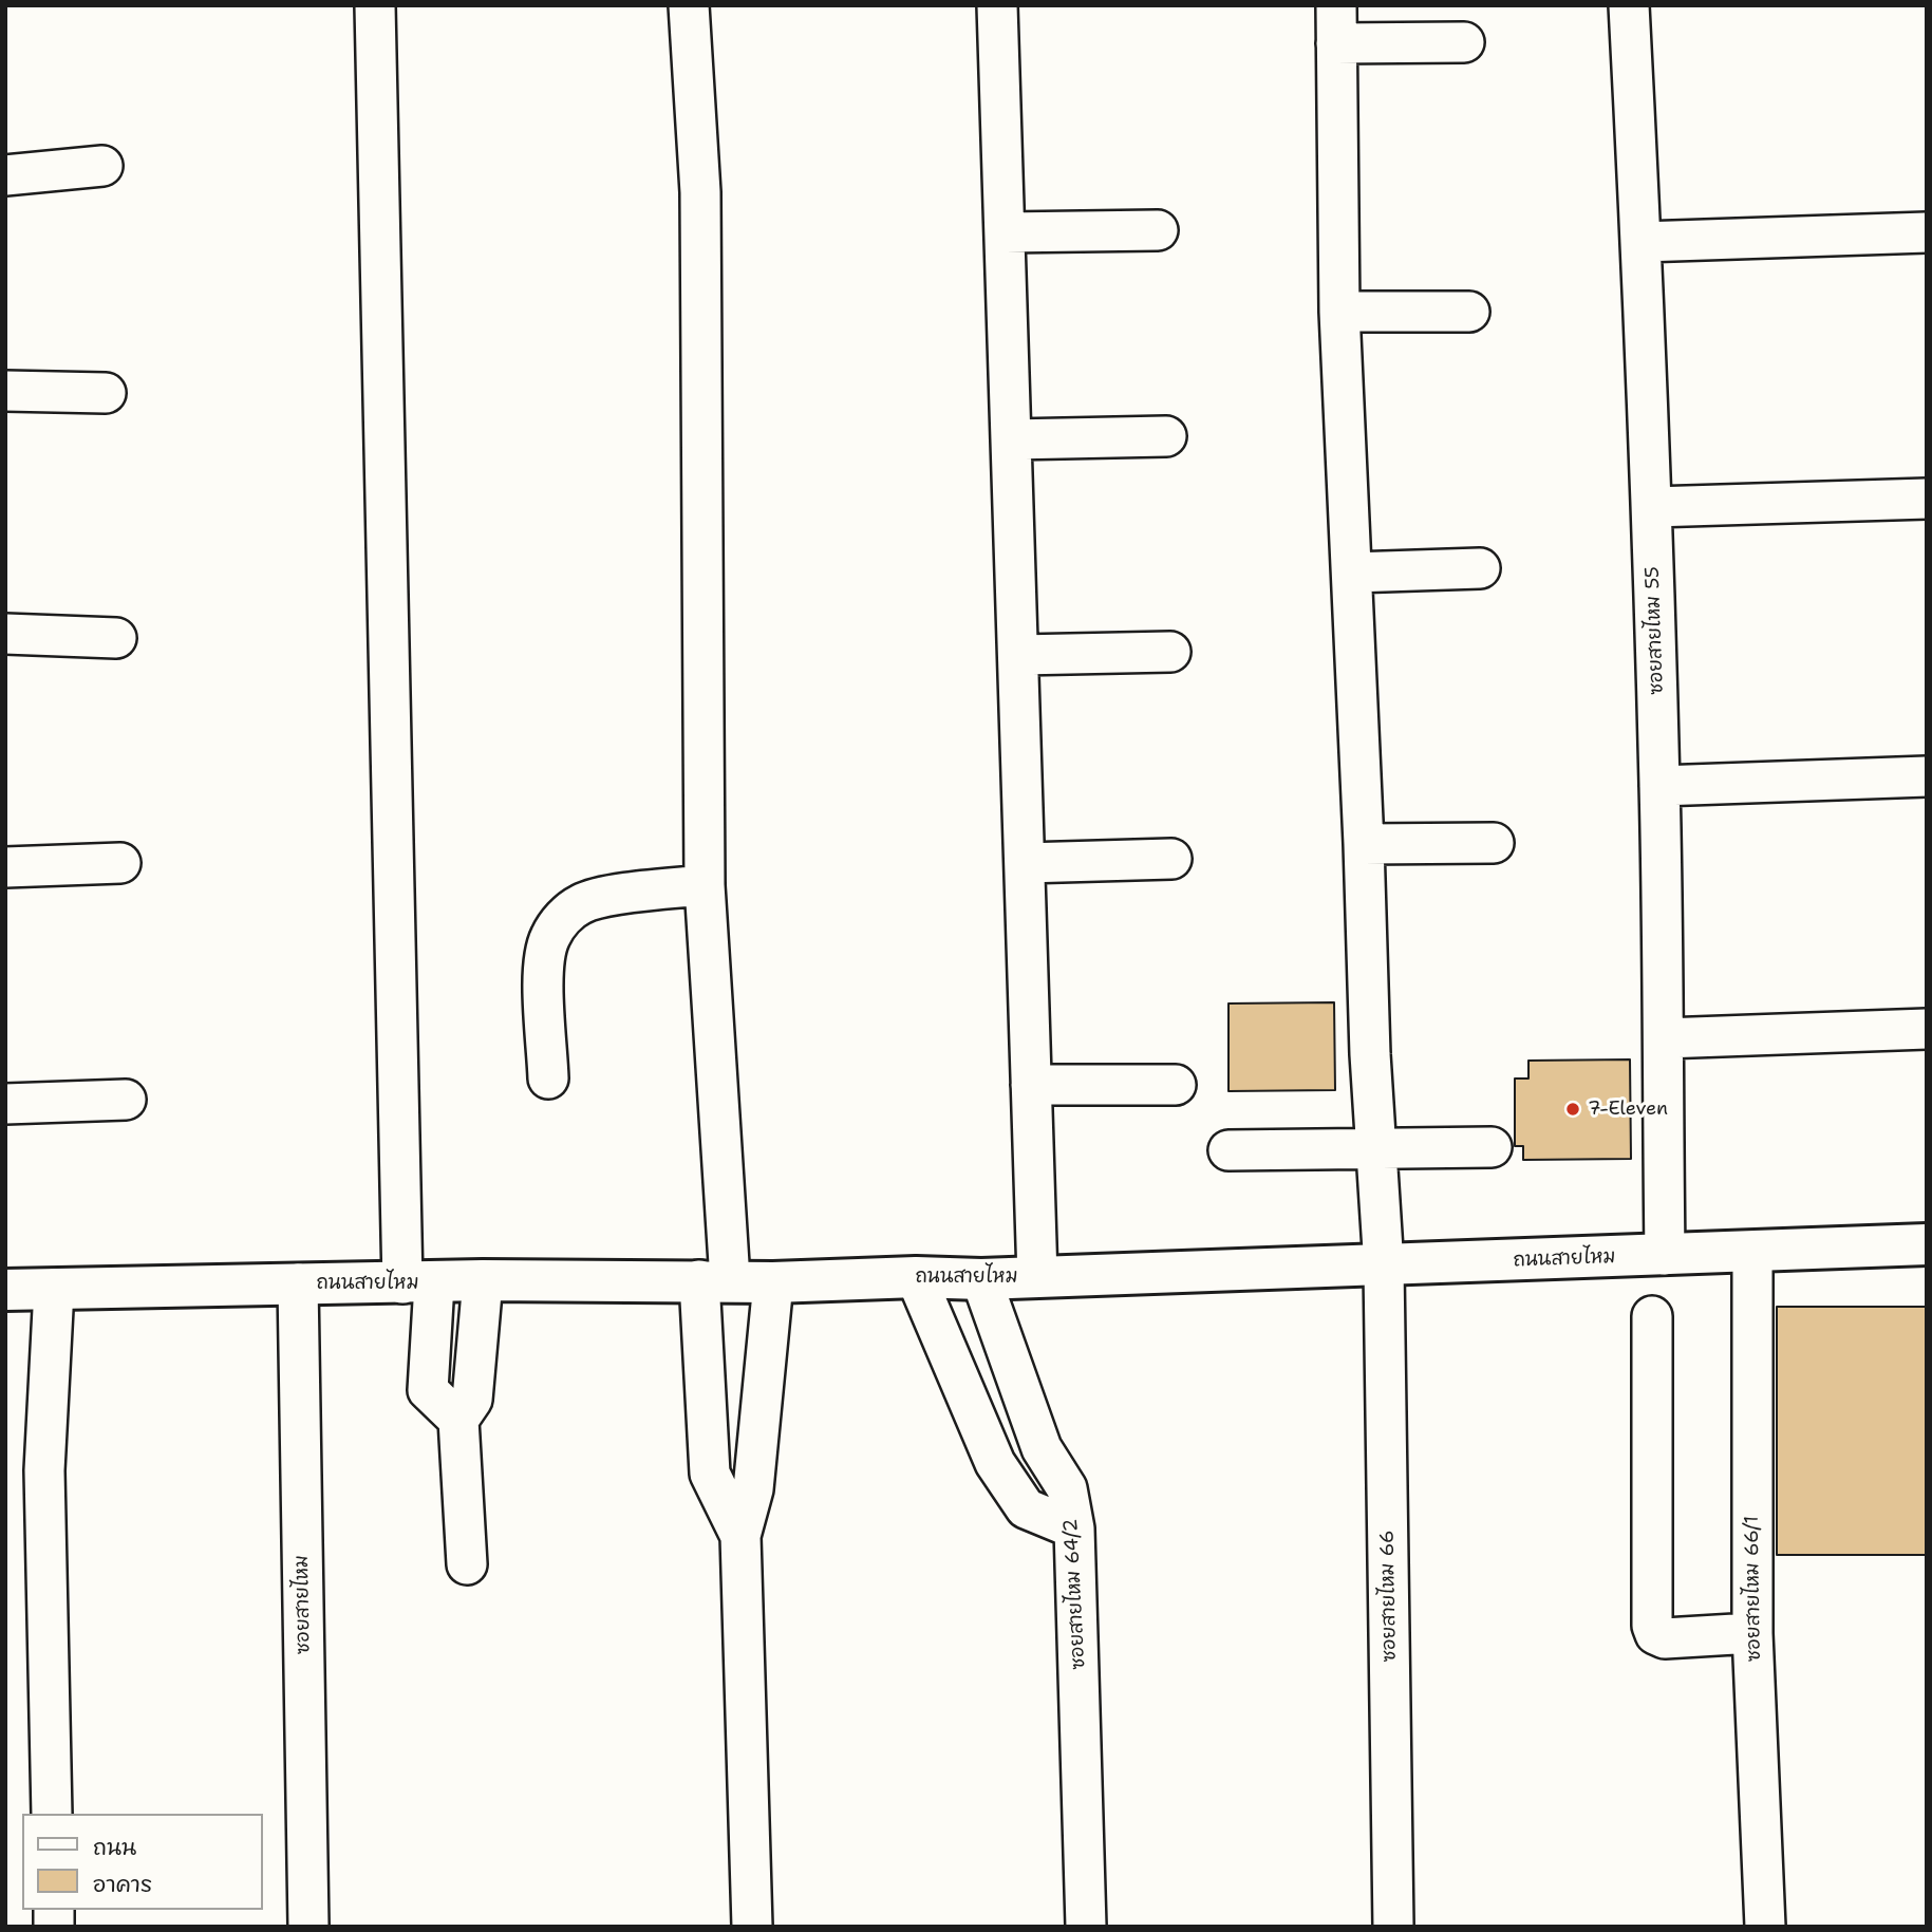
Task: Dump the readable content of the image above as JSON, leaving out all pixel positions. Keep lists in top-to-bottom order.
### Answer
{
  "streets": {
    "main road": ["ถนนสายไหม"],
    "street": [
      "ซอยสายไหม 55",
      "ซอยสายไหม 66/1",
      "ซอยสายไหม 64/2",
      "ซอยสายไหม 66",
      "ซอยสายไหม"
    ]
  },
  "crossings": [
    ["ซอยสายไหม 55", "ถนนสายไหม"],
    ["ถนนสายไหม", "ซอยสายไหม 66/1"],
    ["ถนนสายไหม", "ซอยสายไหม 64/2"],
    ["ถนนสายไหม", "ซอยสายไหม 66"],
    ["ถนนสายไหม", "ซอยสายไหม"]
  ],
  "places": ["7-Eleven"],
  "legend": ["ถนน", "อาคาร"]
}
